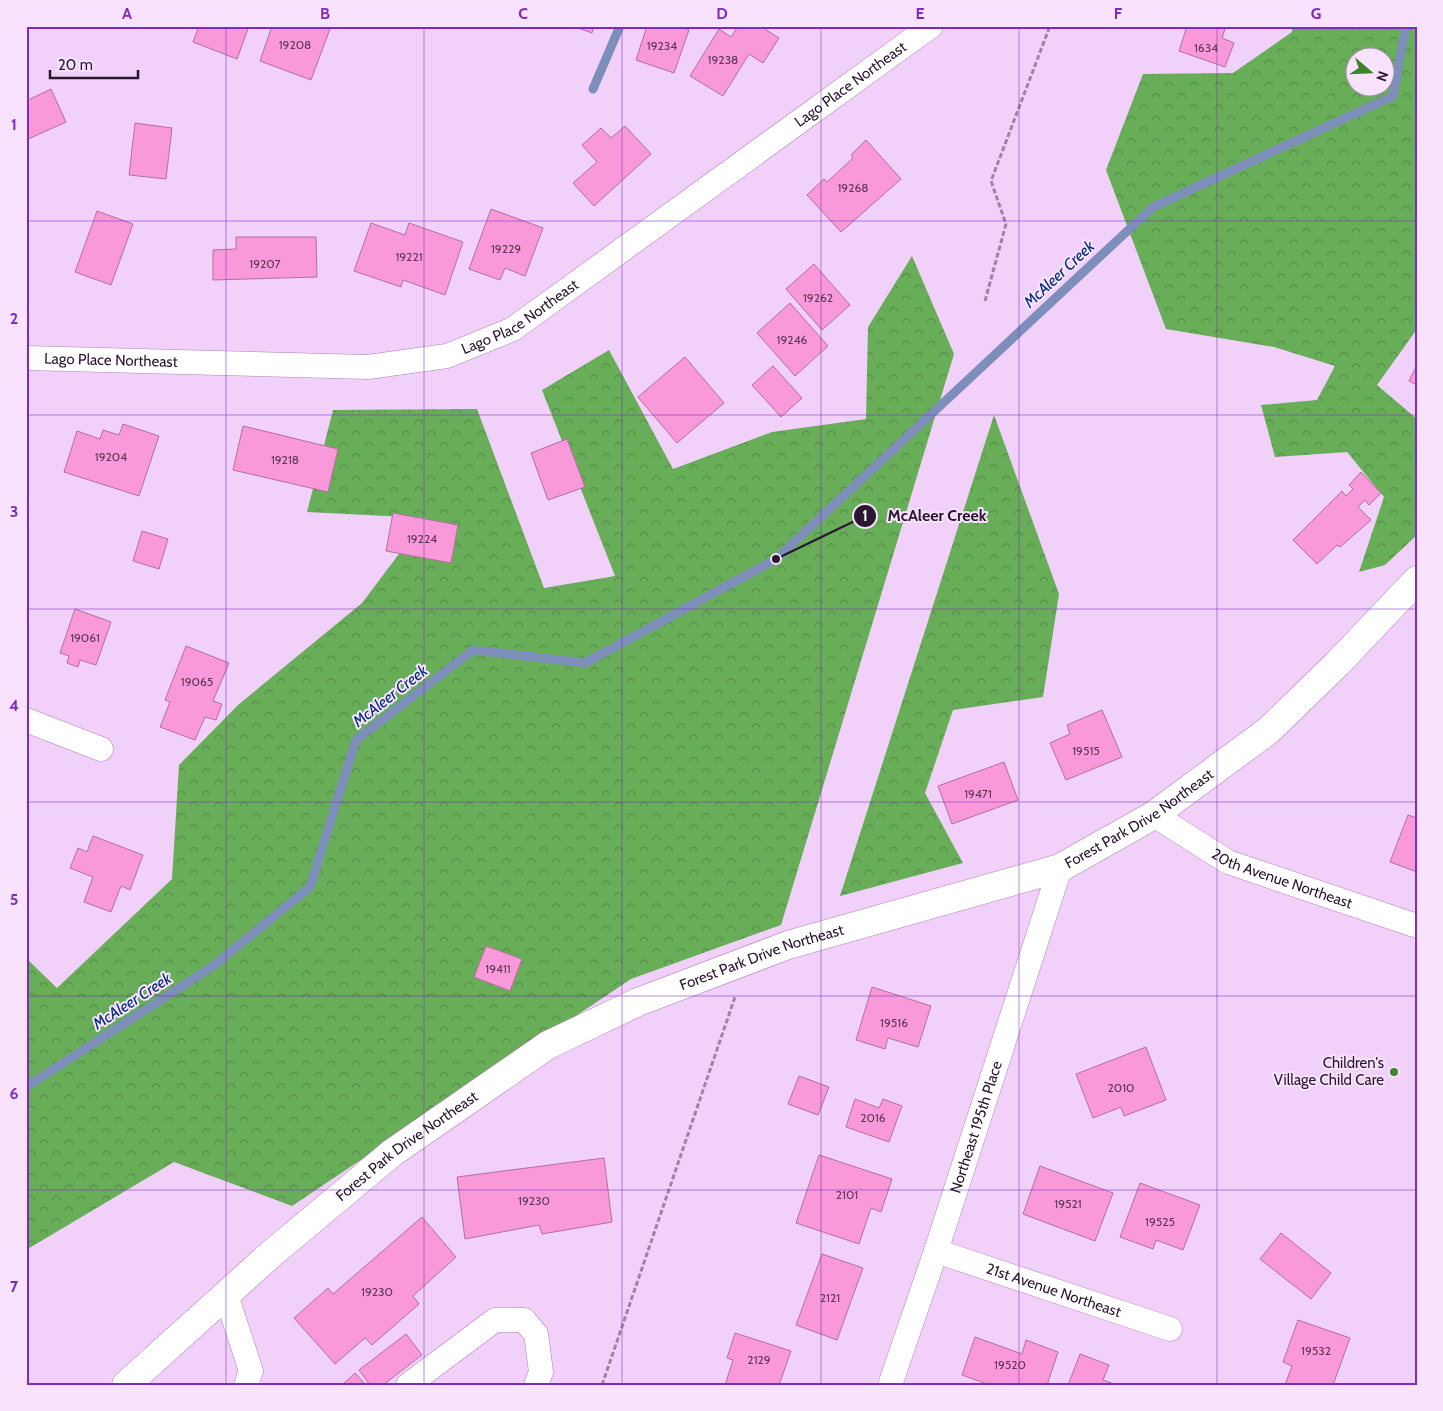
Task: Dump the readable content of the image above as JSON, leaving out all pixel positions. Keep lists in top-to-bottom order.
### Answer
{
  "streets": {
    "street": [
      "Lago Place Northeast",
      "Forest Park Drive Northeast",
      "20th Avenue Northeast",
      "Northeast 195th Place",
      "21st Avenue Northeast"
    ]
  },
  "crossings": [
    ["Forest Park Drive Northeast", "20th Avenue Northeast"],
    ["Forest Park Drive Northeast", "Northeast 195th Place"],
    ["Northeast 195th Place", "21st Avenue Northeast"]
  ],
  "water": ["McAleer Creek"],
  "places": ["McAleer Creek", "Children's Village Child Care"],
  "house_numbers": [
    "19208",
    "19234",
    "1634",
    "19238",
    "19268",
    "19229",
    "19221",
    "19207",
    "19262",
    "19246",
    "19204",
    "19218",
    "19224",
    "19061",
    "19065",
    "19515",
    "19471",
    "19411",
    "19516",
    "2010",
    "2016",
    "2101",
    "19230",
    "19521",
    "19525",
    "19230",
    "2121",
    "19532",
    "2129",
    "19520"
  ],
  "scale_bar": "20 m",
  "north": "right",
  "grid": {
    "columns": [
      "A",
      "B",
      "C",
      "D",
      "E",
      "F",
      "G"
    ],
    "rows": [
      "1",
      "2",
      "3",
      "4",
      "5",
      "6",
      "7"
    ]
  }
}
